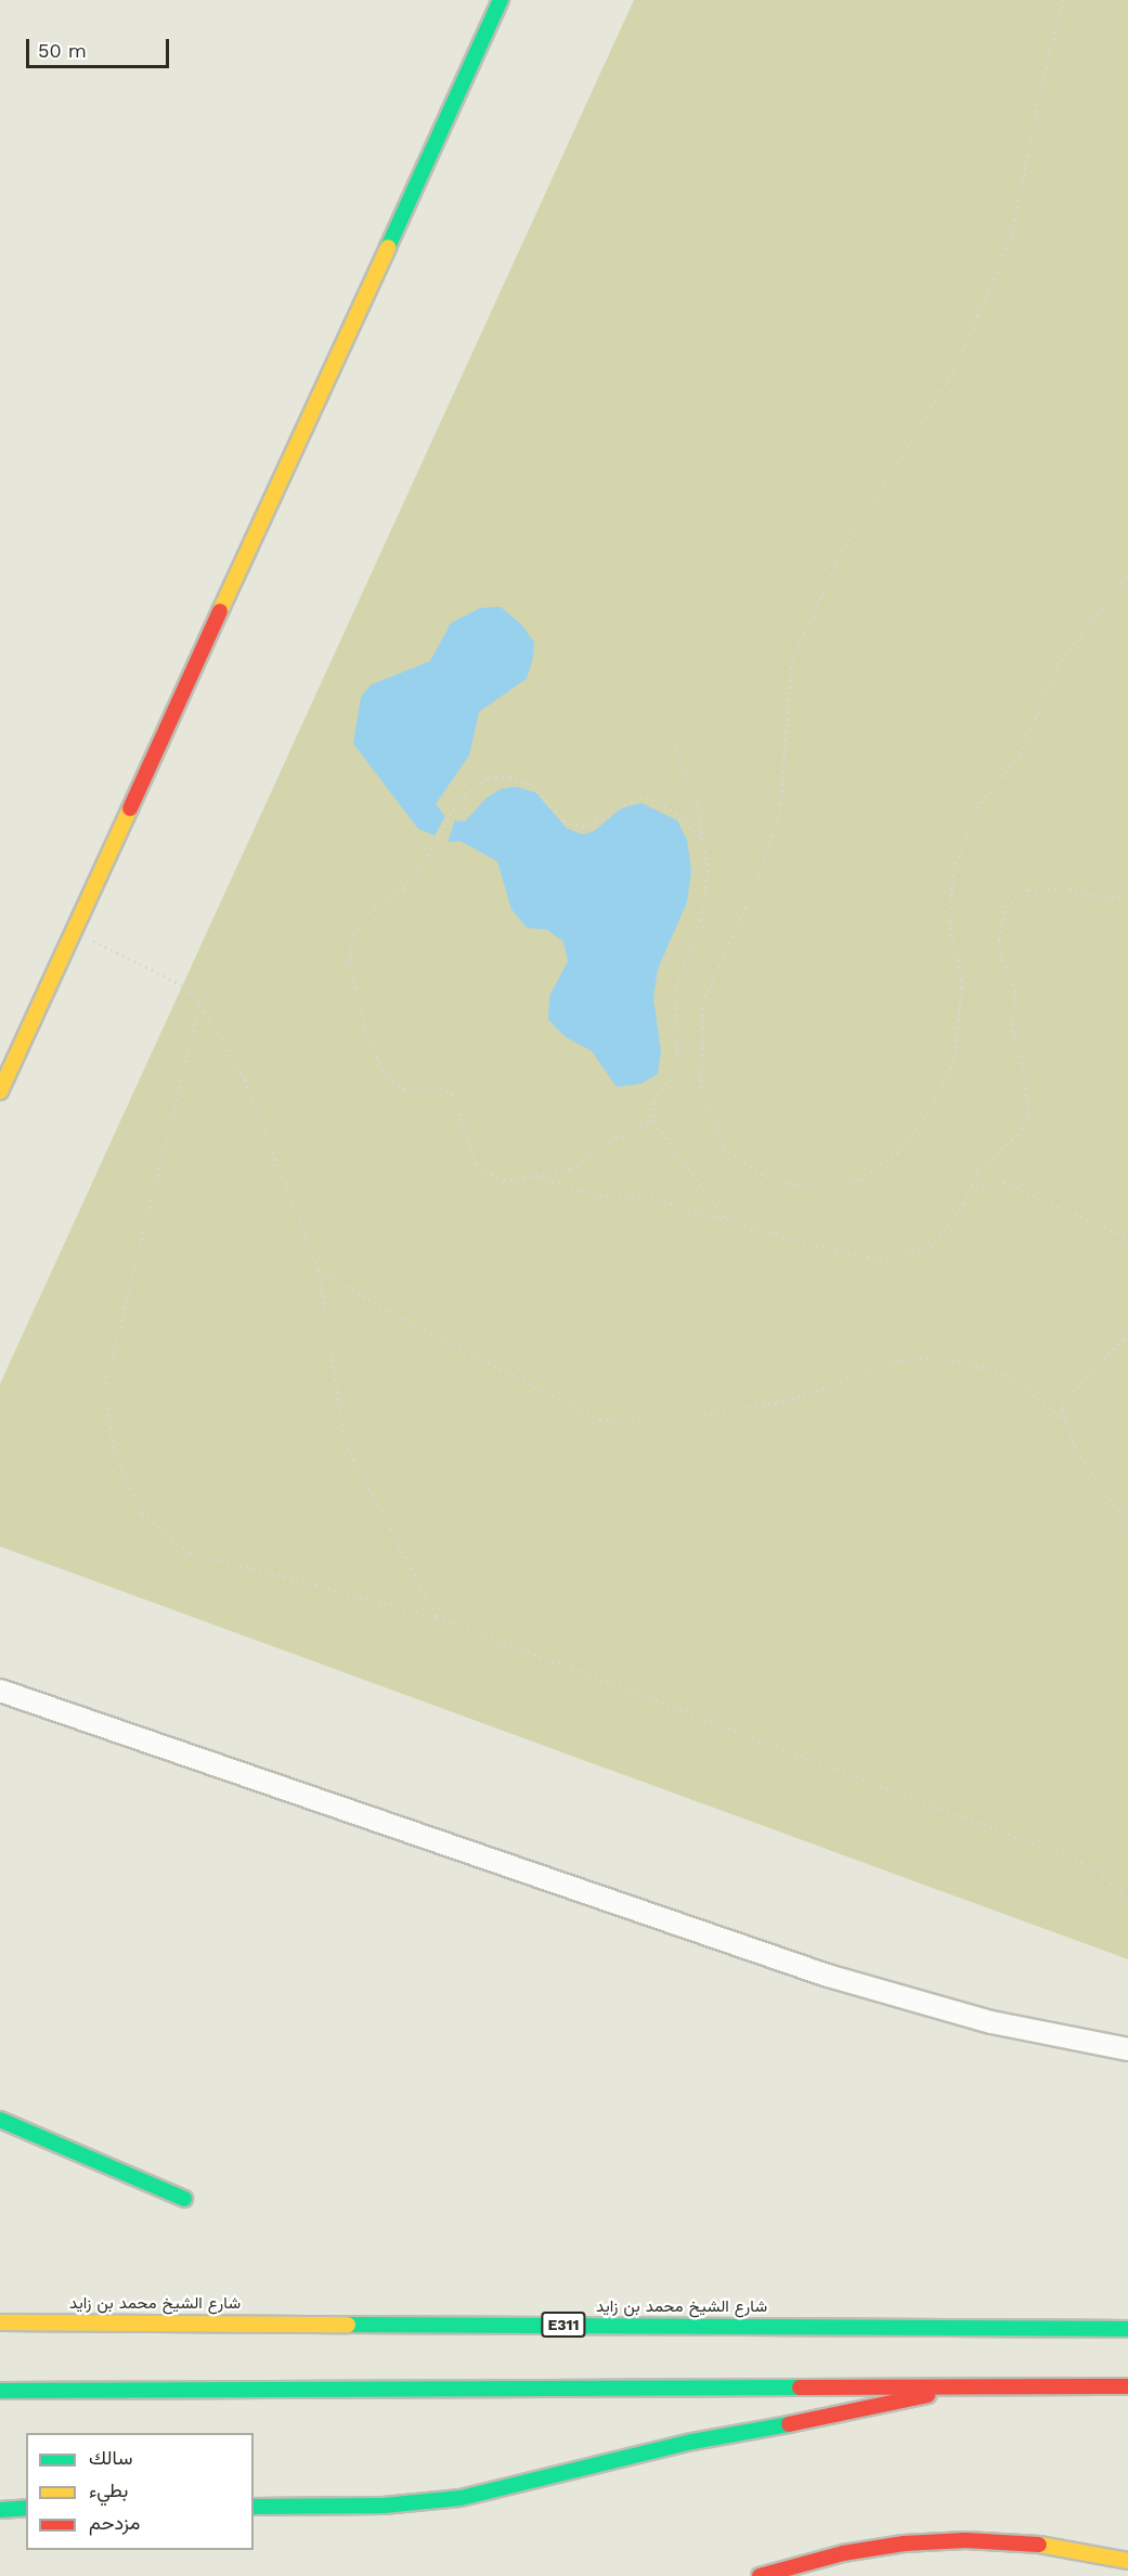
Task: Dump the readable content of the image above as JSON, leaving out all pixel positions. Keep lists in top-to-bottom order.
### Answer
{
  "streets": {
    "main road": ["شارع الشيخ محمد بن زايد", "E311"]
  },
  "legend": ["سالك", "بطيء", "مزدحم"],
  "scale_bar": "50 m"
}
